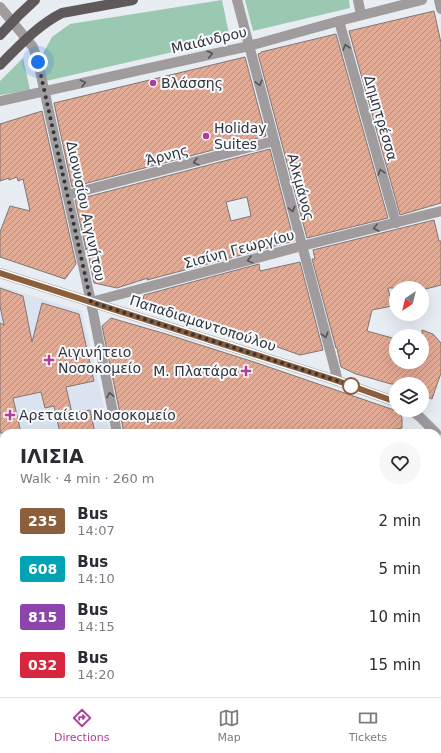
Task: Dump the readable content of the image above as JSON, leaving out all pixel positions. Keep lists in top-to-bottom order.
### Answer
{
  "streets": {
    "street": [
      "Μαιάνδρου",
      "Δημητρέσσα",
      "Άρνης",
      "Αλκμάνος",
      "Διονυσίου Αιγινήτου",
      "Σισίνη Γεωργίου",
      "Παπαδιαμαντοπούλου"
    ]
  },
  "crossings": [
    ["Μαιάνδρου", "Δημητρέσσα"],
    ["Μαιάνδρου", "Αλκμάνος"],
    ["Μαιάνδρου", "Διονυσίου Αιγινήτου"],
    ["Δημητρέσσα", "Σισίνη Γεωργίου"],
    ["Άρνης", "Αλκμάνος"],
    ["Άρνης", "Διονυσίου Αιγινήτου"],
    ["Αλκμάνος", "Σισίνη Γεωργίου"],
    ["Αλκμάνος", "Παπαδιαμαντοπούλου"],
    ["Διονυσίου Αιγινήτου", "Σισίνη Γεωργίου"],
    ["Διονυσίου Αιγινήτου", "Παπαδιαμαντοπούλου"],
    ["Σισίνη Γεωργίου", "Παπαδιαμαντοπούλου"]
  ],
  "one_way": [
    "Μαιάνδρου",
    "Δημητρέσσα",
    "Άρνης",
    "Αλκμάνος",
    "Σισίνη Γεωργίου"
  ],
  "places": {
    "other": ["Βλάσσης", "Holiday Suites"],
    "health": ["Αιγινήτειο Νοσοκομείο", "Μ. Πλατάρα", "Αρεταίειο Νοσοκομείο"]
  },
  "lines": ["bus line 235"],
  "north": "bottom left",
  "page": {
    "heading": ["ΙΛΙΣΙΑ", "Walk · 4 min · 260 m"],
    "list": [
      {
        "mark": "235",
        "name": "Bus",
        "note": "14:07",
        "value": "2 min"
      },
      {
        "mark": "608",
        "name": "Bus",
        "note": "14:10",
        "value": "5 min"
      },
      {
        "mark": "815",
        "name": "Bus",
        "note": "14:15",
        "value": "10 min"
      },
      {
        "mark": "032",
        "name": "Bus",
        "note": "14:20",
        "value": "15 min"
      }
    ],
    "tabs": ["Directions", "Map", "Tickets"]
  }
}
